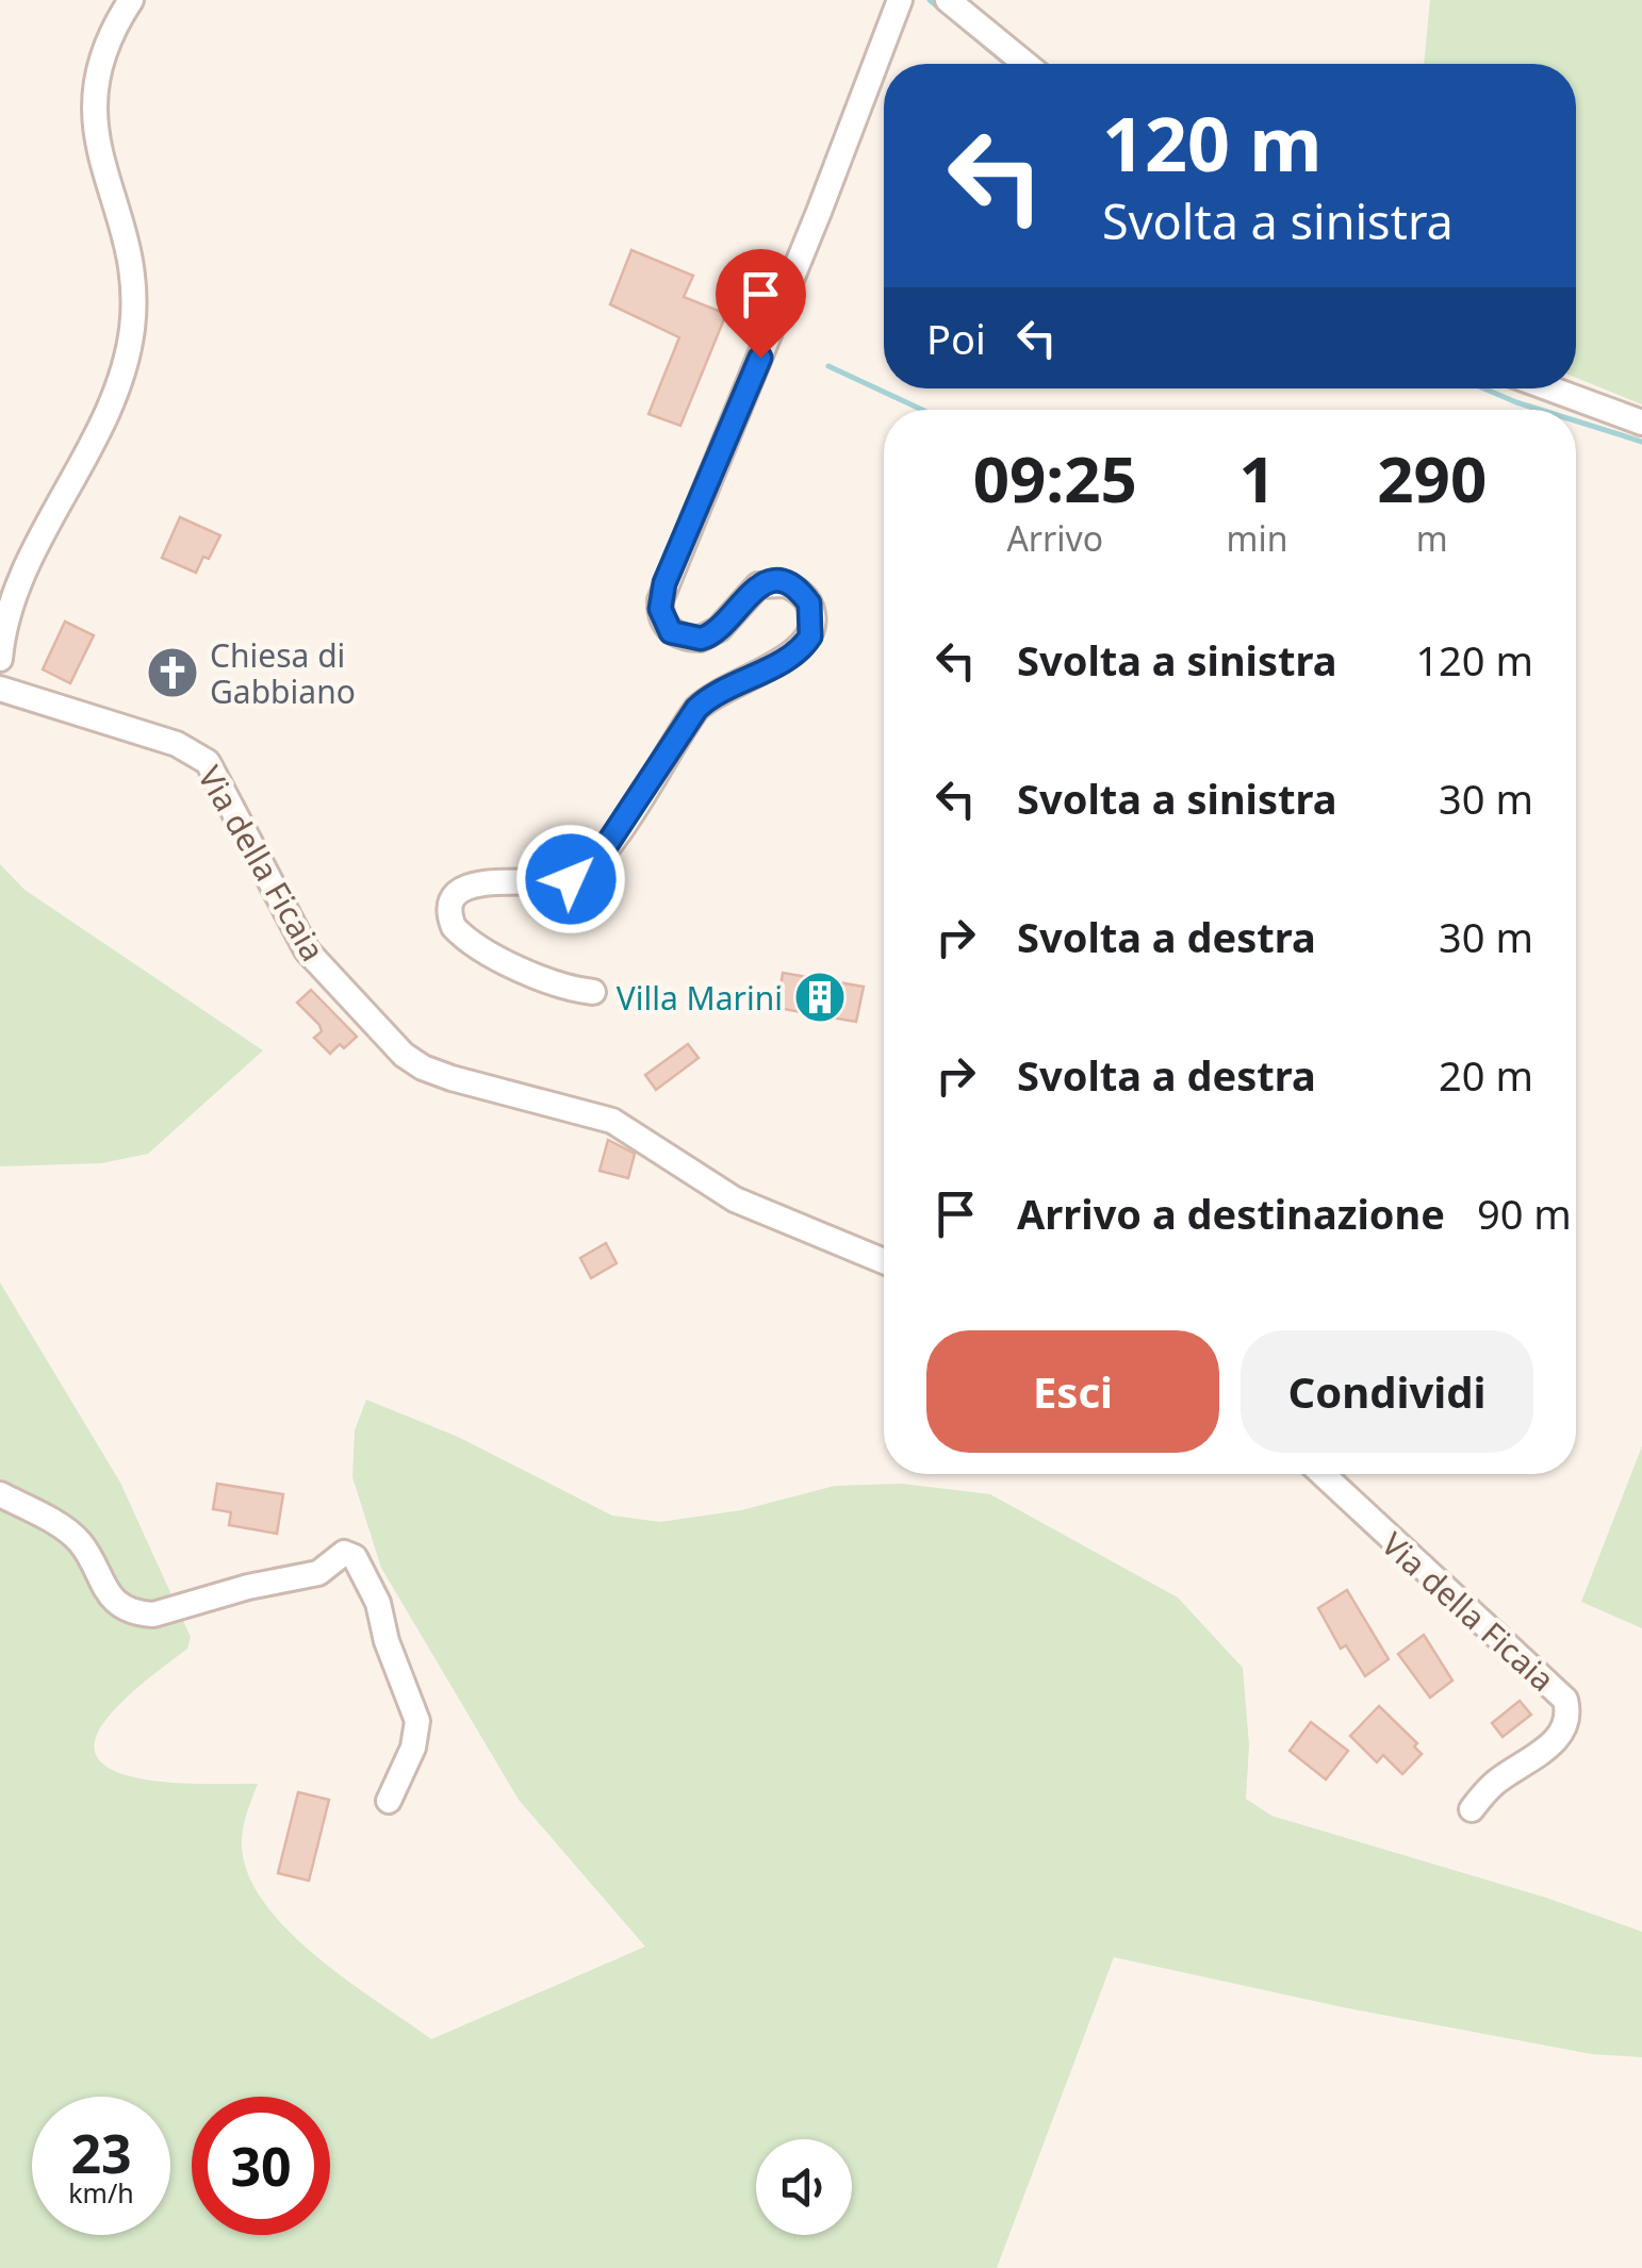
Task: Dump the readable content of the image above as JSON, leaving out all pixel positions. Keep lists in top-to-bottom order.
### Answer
{
  "streets": {
    "street": ["Via della Ficaia"]
  },
  "places": {
    "church": ["Chiesa di Gabbiano"],
    "building": ["Villa Marini"]
  },
  "page": {
    "turn": ["120 m", "Svolta a sinistra"],
    "then": "Poi",
    "eta": [
      "09:25",
      "Arrivo",
      "1",
      "min",
      "290",
      "m"
    ],
    "list": [
      {
        "name": "Svolta a sinistra",
        "value": "120 m"
      },
      {
        "name": "Svolta a sinistra",
        "value": "30 m"
      },
      {
        "name": "Svolta a destra",
        "value": "30 m"
      },
      {
        "name": "Svolta a destra",
        "value": "20 m"
      },
      {
        "name": "Arrivo a destinazione",
        "value": "90 m"
      }
    ],
    "buttons": ["Esci", "Condividi"],
    "speed": "23 km/h",
    "limit": "30"
  }
}
